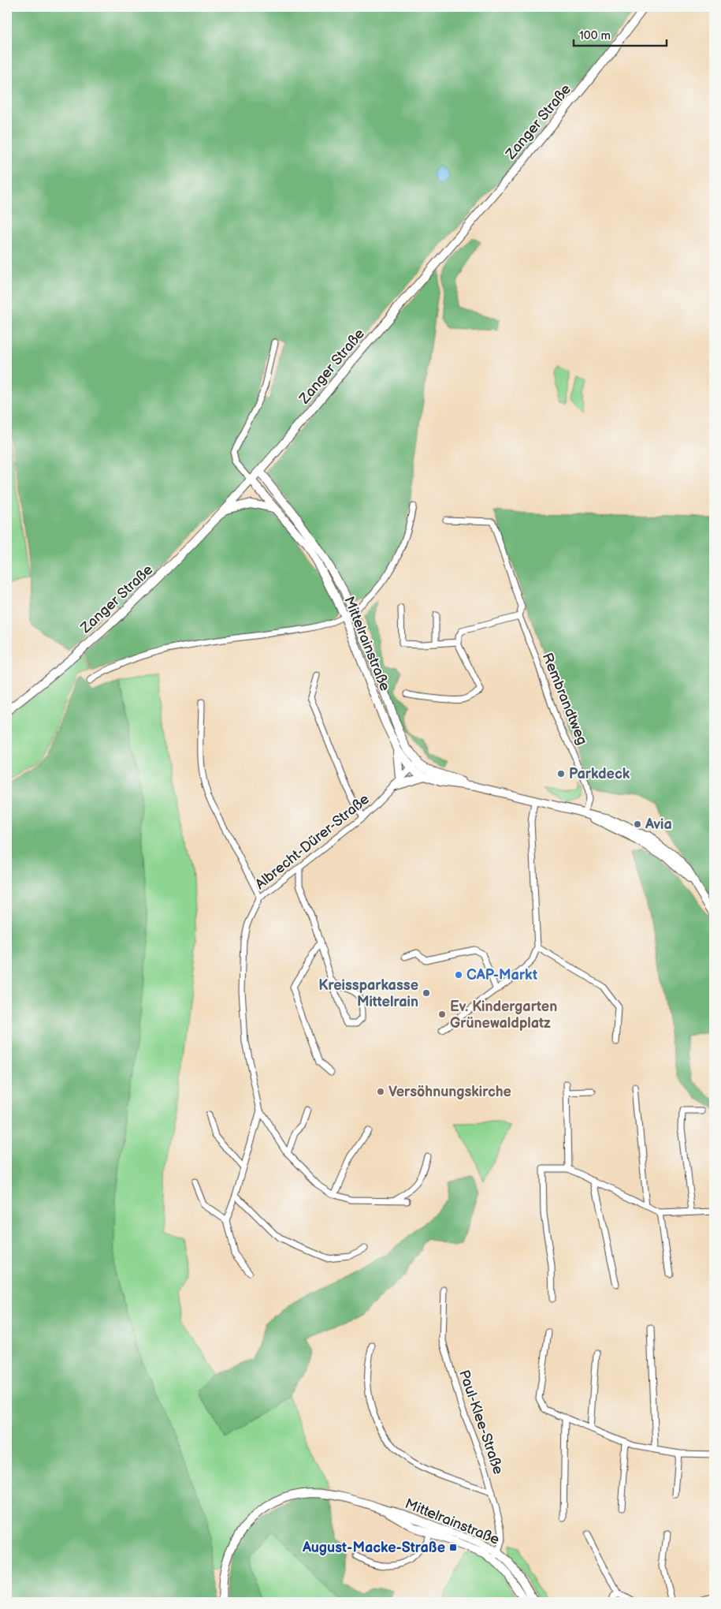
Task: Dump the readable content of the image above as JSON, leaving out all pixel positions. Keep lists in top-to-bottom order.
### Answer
{
  "streets": {
    "street": [
      "Zanger Straße",
      "Mittelrainstraße",
      "Rembrandtweg",
      "Albrecht-Dürer-Straße",
      "Paul-Klee-Straße"
    ]
  },
  "crossings": [
    ["Zanger Straße", "Mittelrainstraße"],
    ["Mittelrainstraße", "Rembrandtweg"],
    ["Mittelrainstraße", "Albrecht-Dürer-Straße"],
    ["Mittelrainstraße", "Paul-Klee-Straße"]
  ],
  "places": {
    "other": [
      "Parkdeck",
      "Avia",
      "CAP-Markt",
      "Kreissparkasse Mittelrain",
      "Ev. Kindergarten Grünewaldplatz",
      "Versöhnungskirche"
    ],
    "transit": ["August-Macke-Straße"]
  },
  "scale_bar": "100 m"
}
